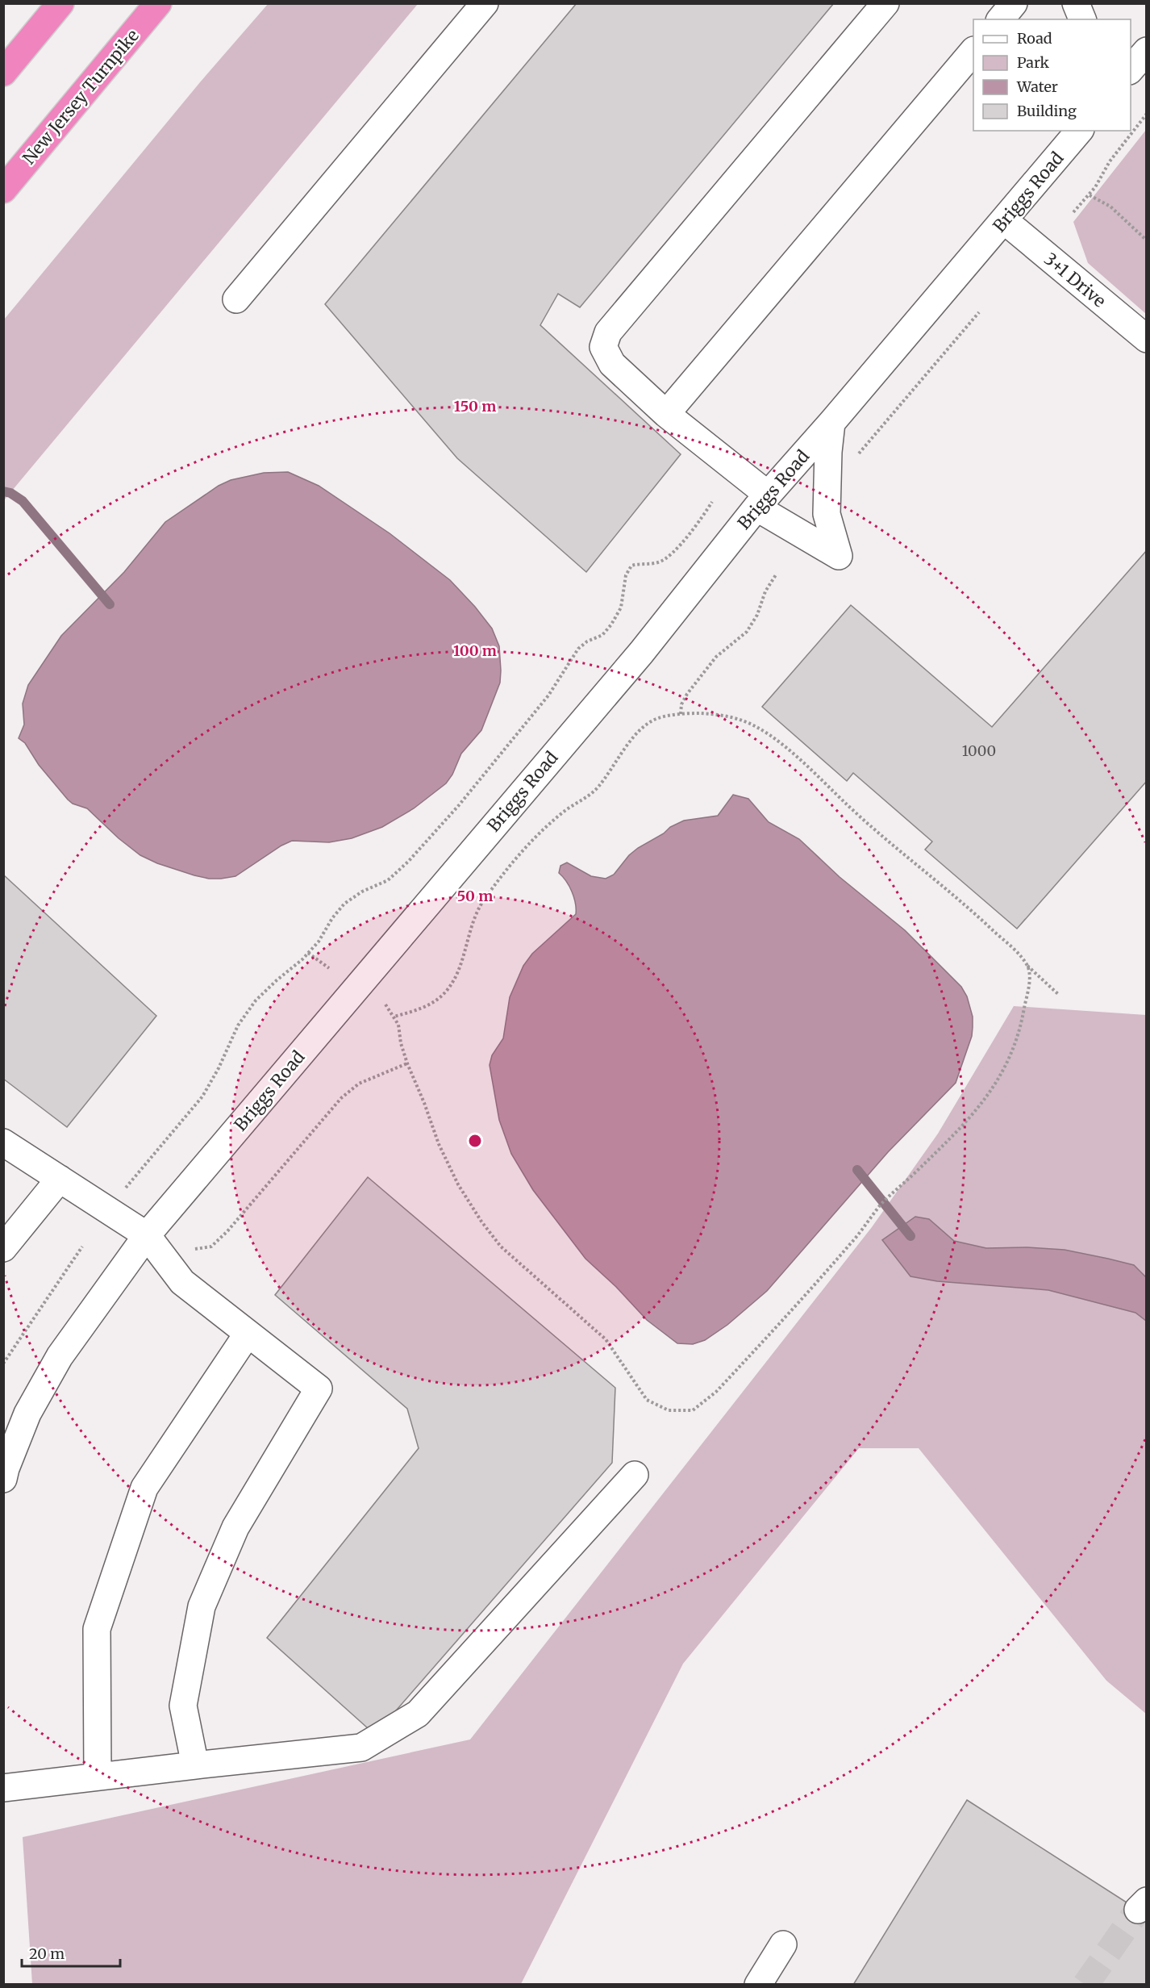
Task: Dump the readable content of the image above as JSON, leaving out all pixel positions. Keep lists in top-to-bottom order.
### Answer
{
  "streets": {
    "highway": ["New Jersey Turnpike"],
    "street": ["Briggs Road", "3+1 Drive"]
  },
  "crossings": [
    ["Briggs Road", "3+1 Drive"]
  ],
  "house_numbers": ["1000"],
  "legend": [
    "Road",
    "Park",
    "Water",
    "Building"
  ],
  "scale_bar": "20 m",
  "rings": ["150 m", "100 m", "50 m"]
}
